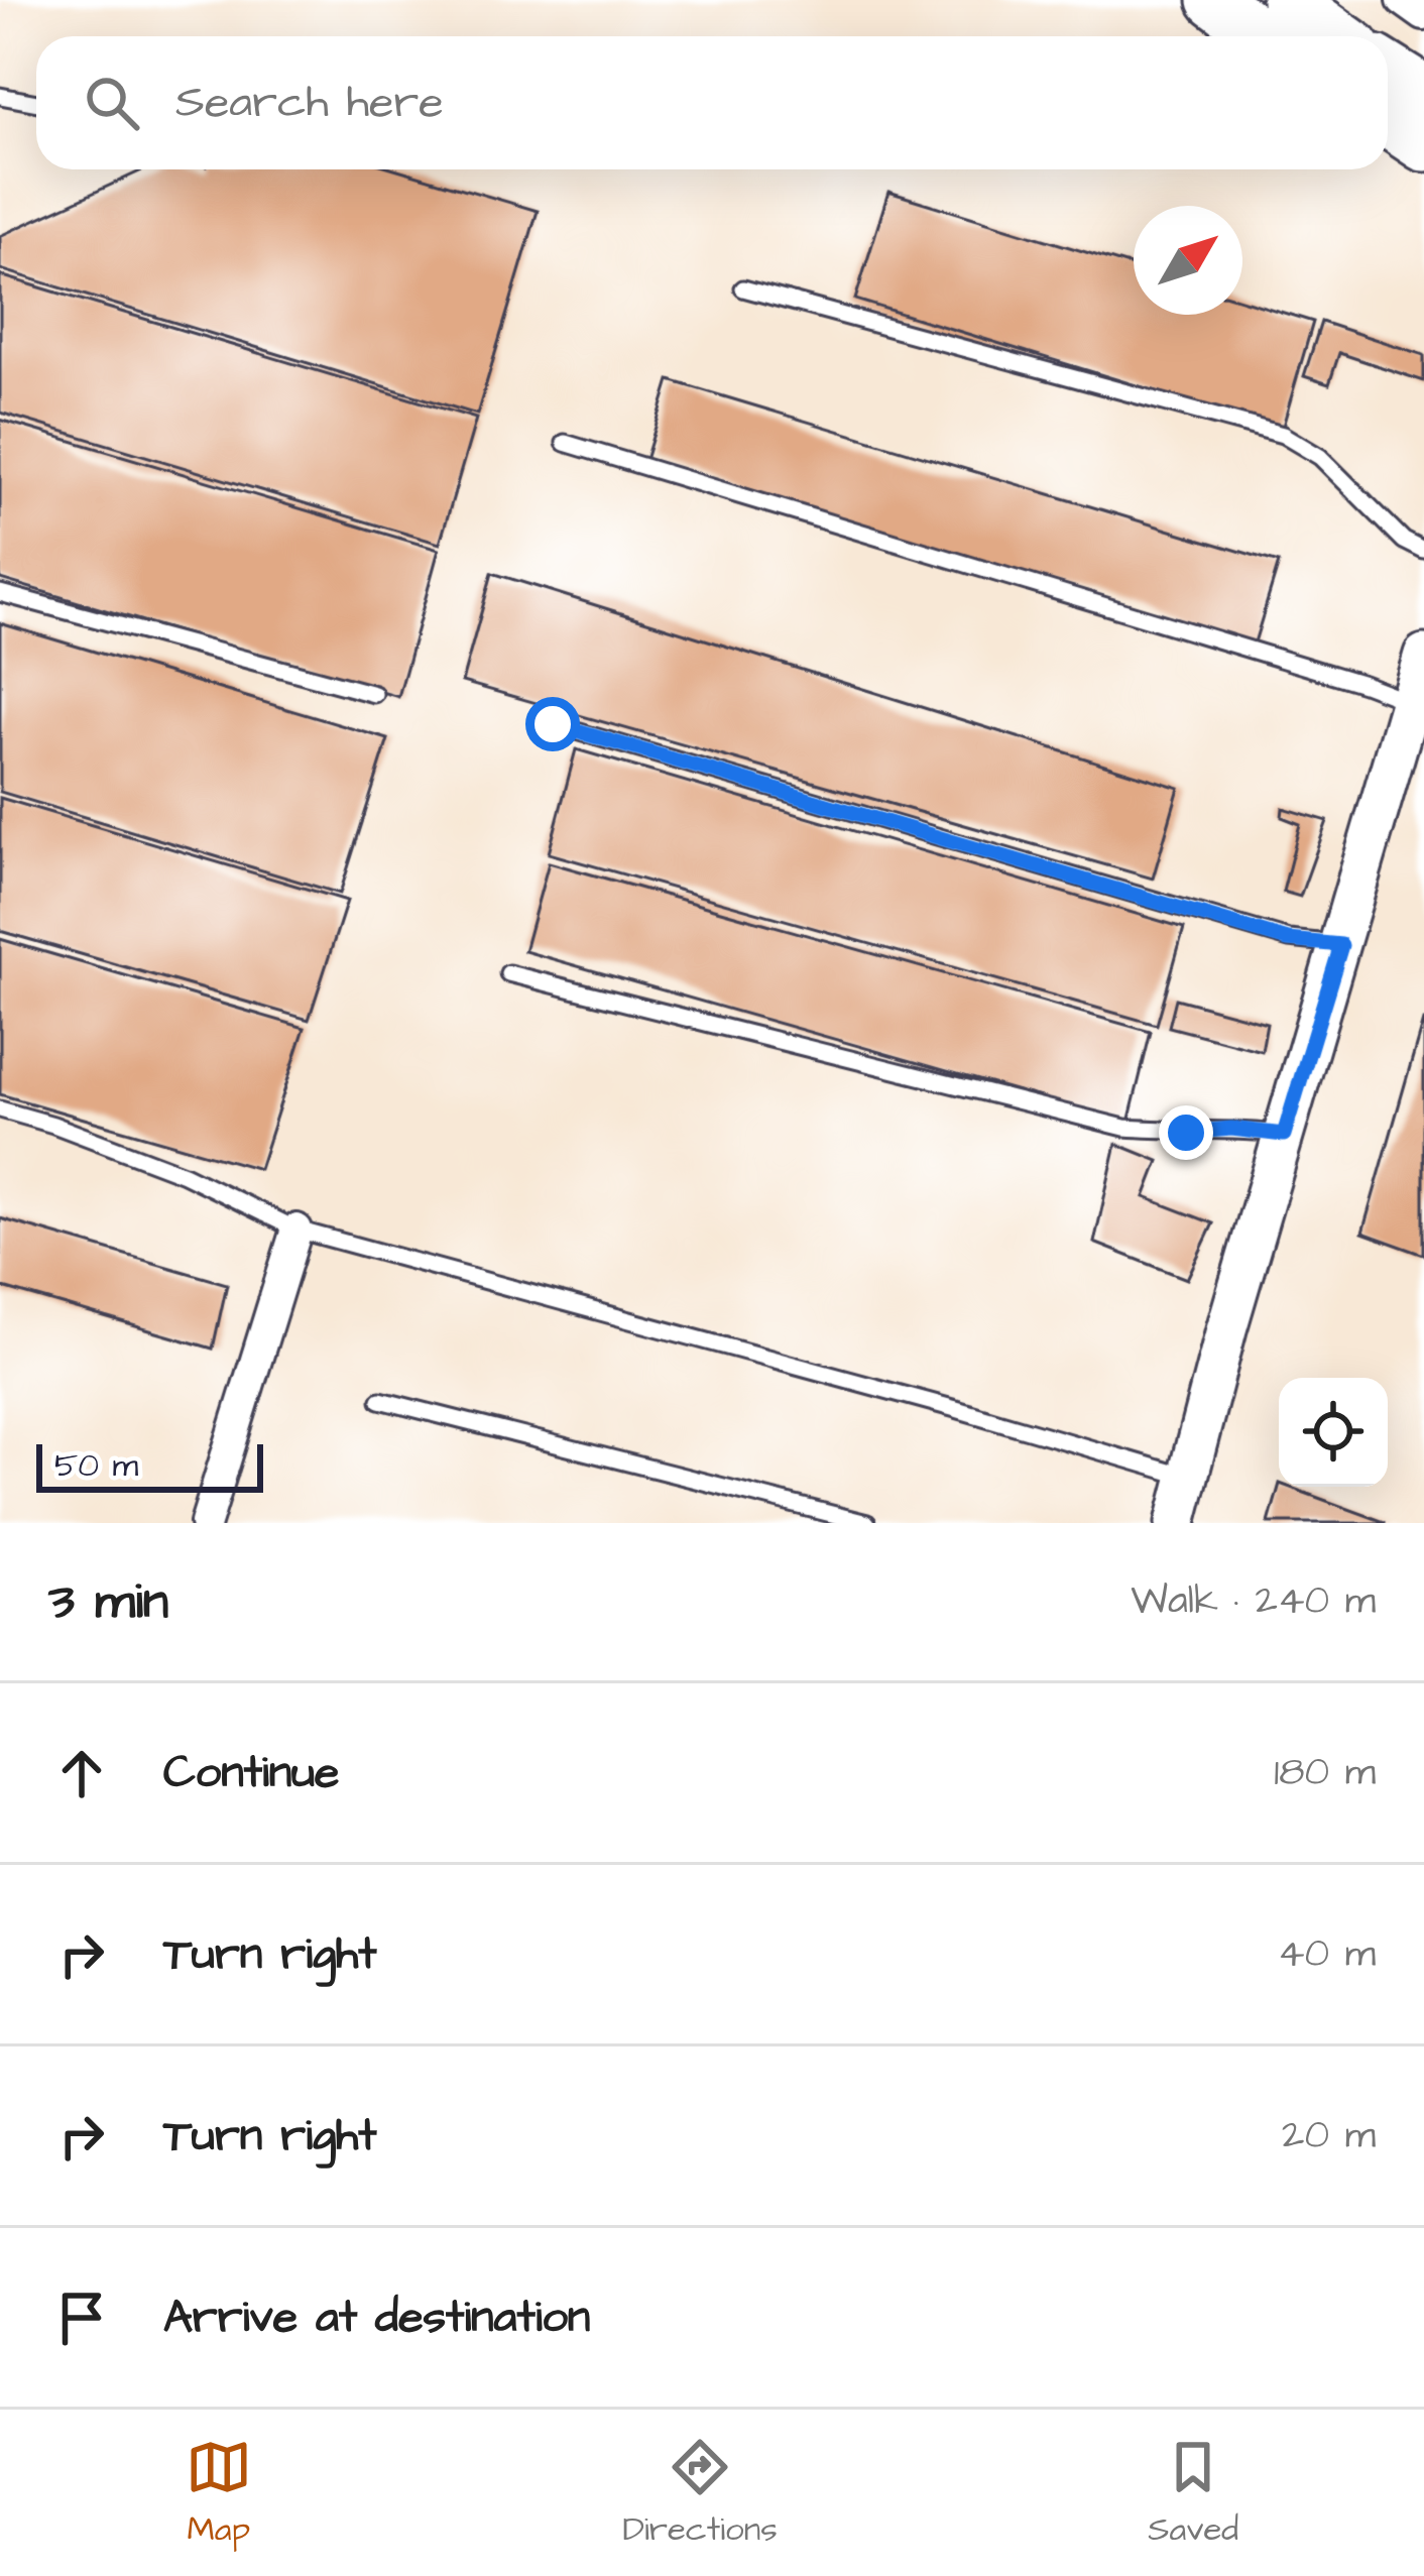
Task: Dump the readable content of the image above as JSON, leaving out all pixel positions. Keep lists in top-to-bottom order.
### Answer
{
  "scale_bar": "50 m",
  "north": "top right",
  "page": {
    "search": "Search here",
    "scale": "50 m",
    "heading": ["3 min", "Walk · 240 m"],
    "list": [
      ["Continue", "180 m"],
      ["Turn right", "40 m"],
      ["Turn right", "20 m"],
      "Arrive at destination"
    ],
    "nav": ["Map", "Directions", "Saved"]
  }
}
